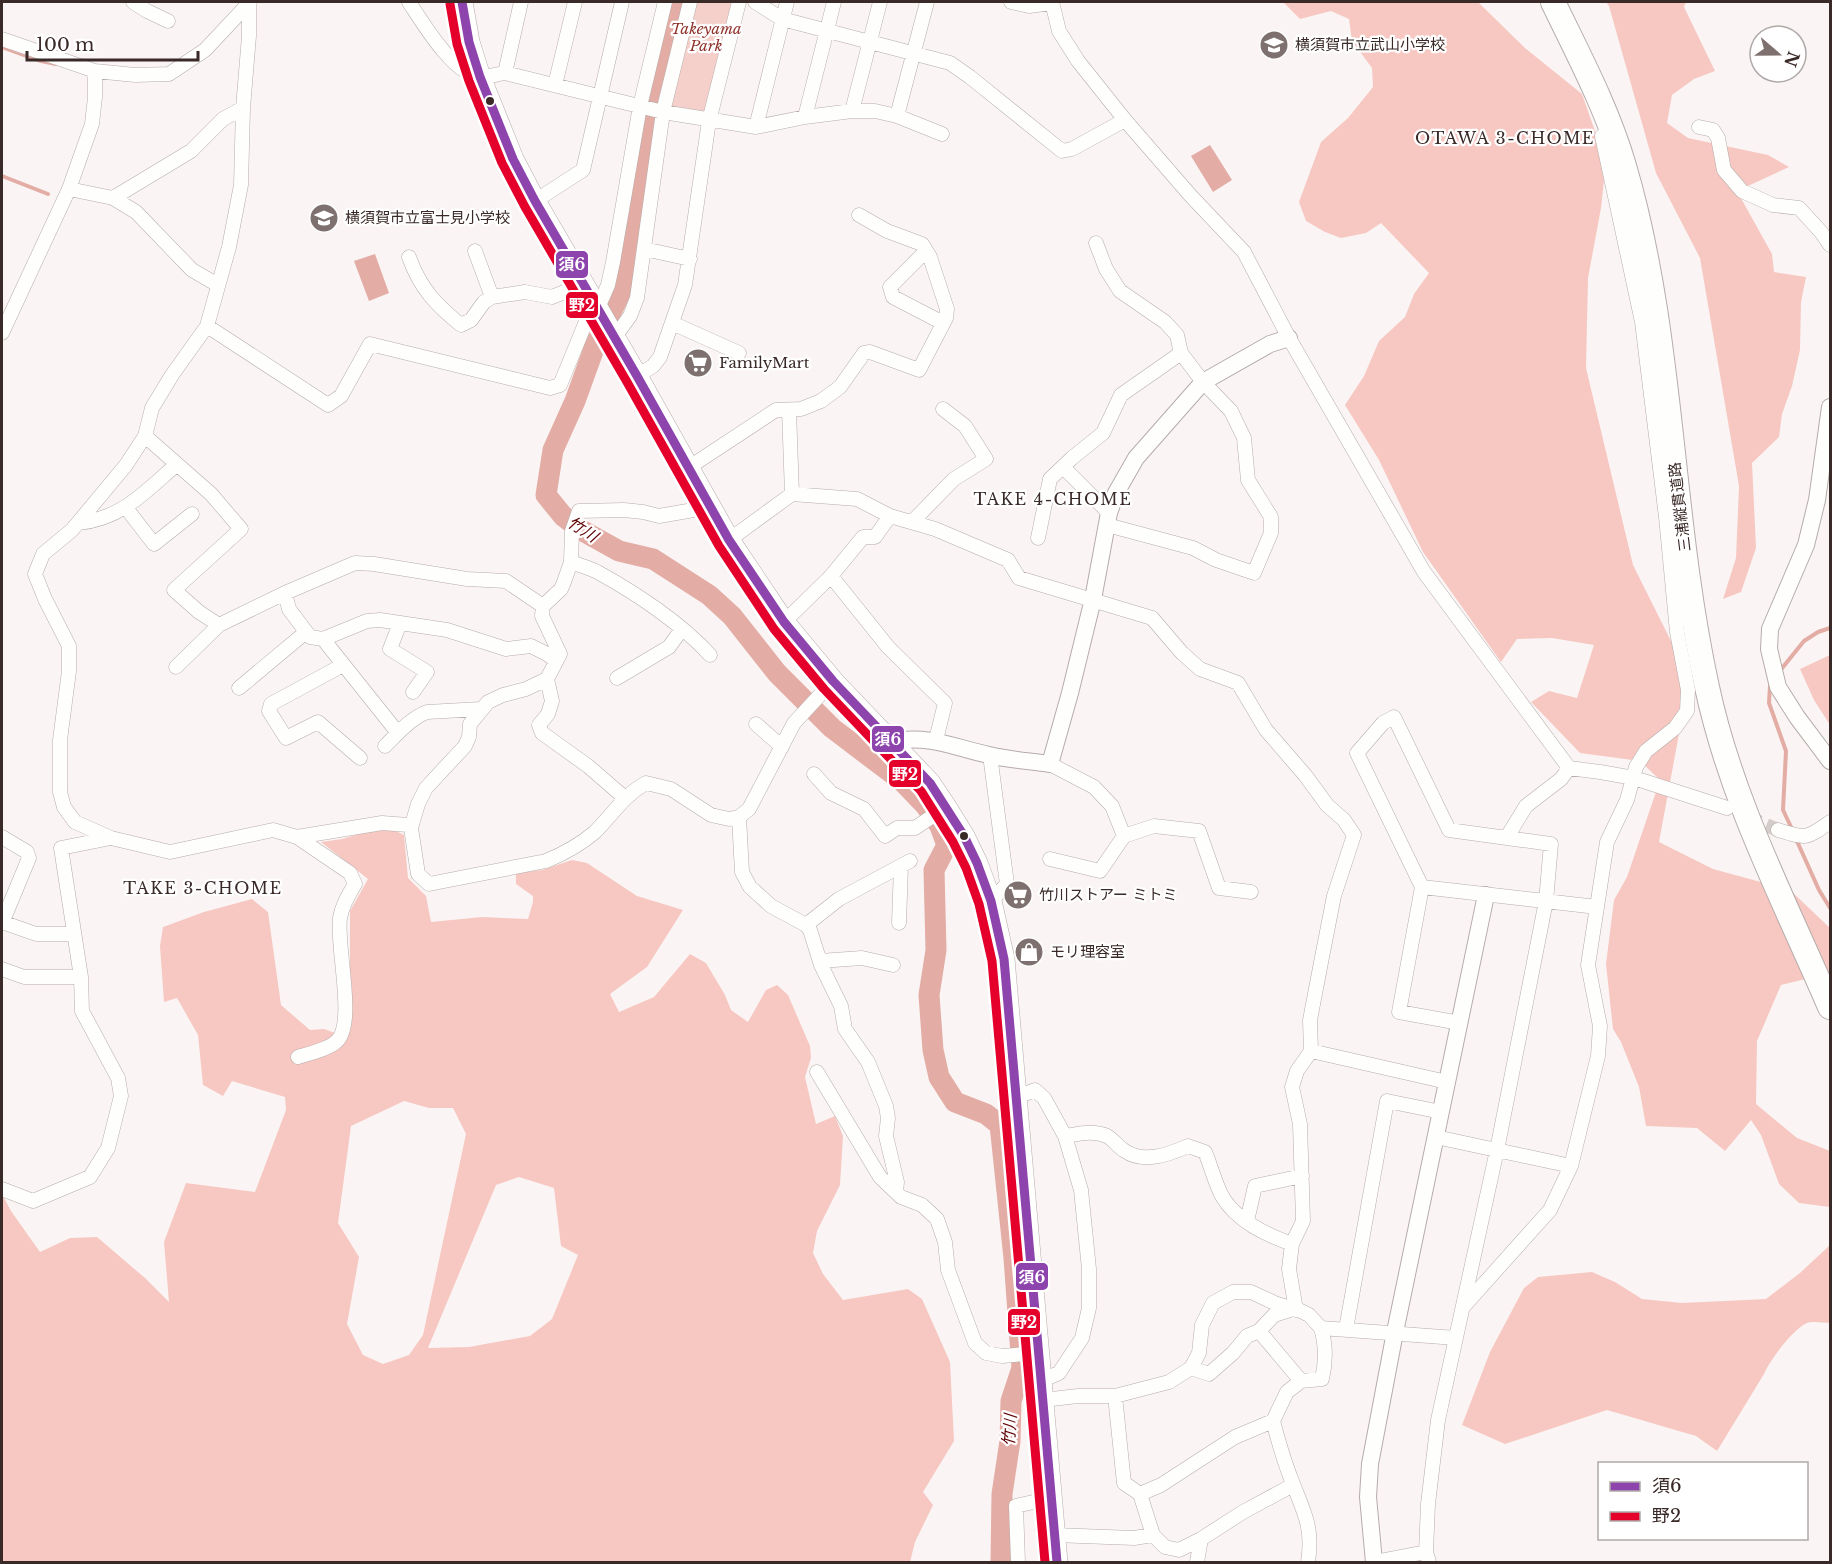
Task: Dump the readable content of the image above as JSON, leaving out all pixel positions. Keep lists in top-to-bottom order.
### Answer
{
  "streets": {
    "highway": ["三浦縦貫道路"]
  },
  "districts": ["OTAWA 3-CHOME", "TAKE 4-CHOME", "TAKE 3-CHOME"],
  "water": ["竹川"],
  "parks": ["Takeyama Park"],
  "places": {
    "school or university": ["横須賀市立武山小学校", "横須賀市立富士見小学校"],
    "supermarket": ["FamilyMart", "竹川ストアー ミトミ"],
    "shop": ["モリ理容室"]
  },
  "lines": ["transit line 須6", "transit line 野2"],
  "legend": ["須6", "野2"],
  "scale_bar": "100 m",
  "north": "right"
}
